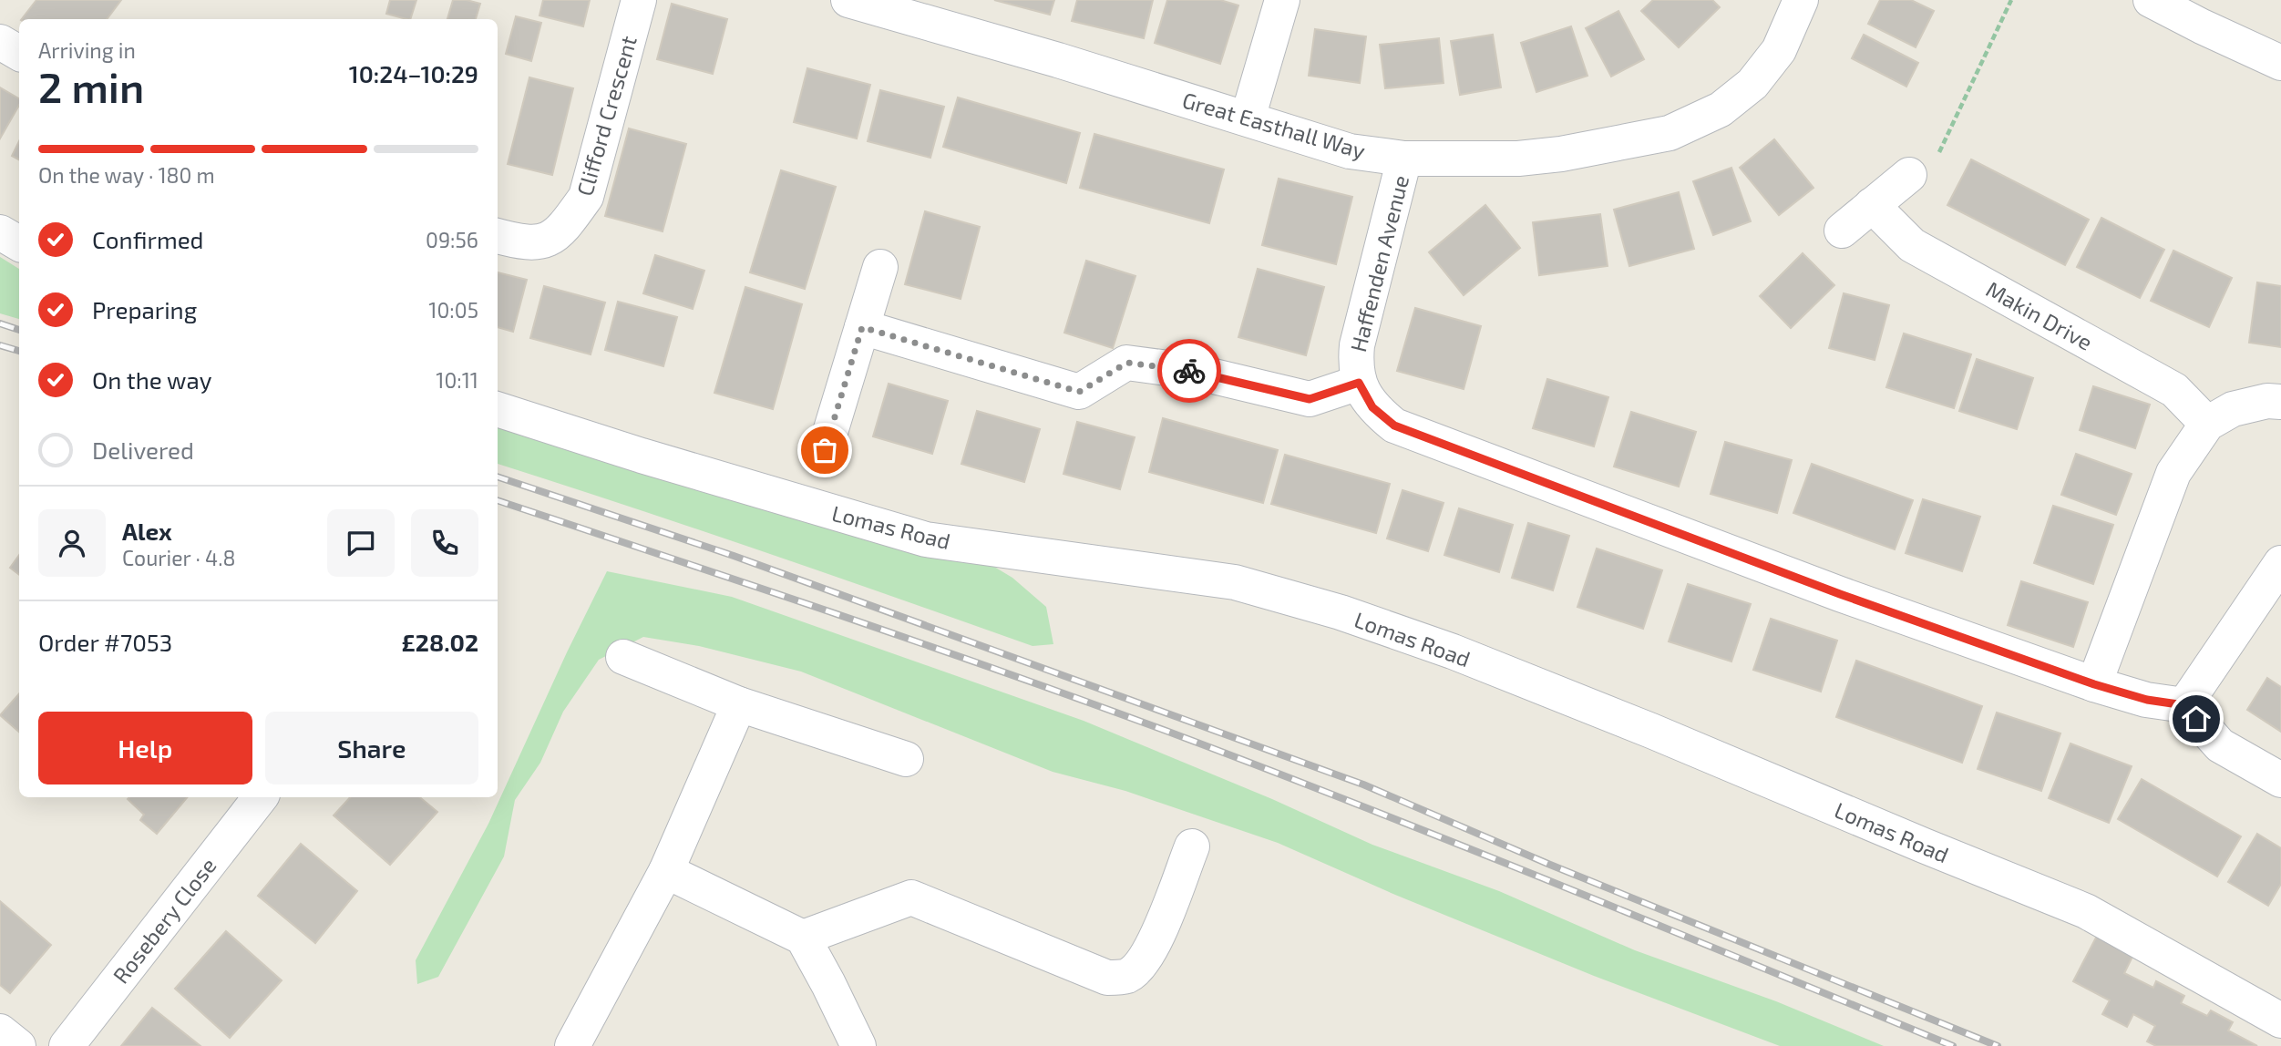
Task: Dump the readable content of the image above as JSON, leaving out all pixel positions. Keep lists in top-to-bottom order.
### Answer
{
  "streets": {
    "street": [
      "Clifford Crescent",
      "Great Easthall Way",
      "Haffenden Avenue",
      "Makin Drive",
      "Lomas Road",
      "Rosebery Close"
    ]
  },
  "crossings": [
    ["Great Easthall Way", "Haffenden Avenue"]
  ],
  "page": {
    "heading": ["2 min", "Arriving in", "10:24–10:29"],
    "panel": [
      "Alex",
      "Courier · 4.8",
      "Order #7053",
      "£28.02"
    ],
    "bar": "On the way · 180 m",
    "list": [
      ["Confirmed", "09:56"],
      ["Preparing", "10:05"],
      ["On the way", "10:11"],
      "Delivered"
    ],
    "buttons": ["Help", "Share"]
  }
}
